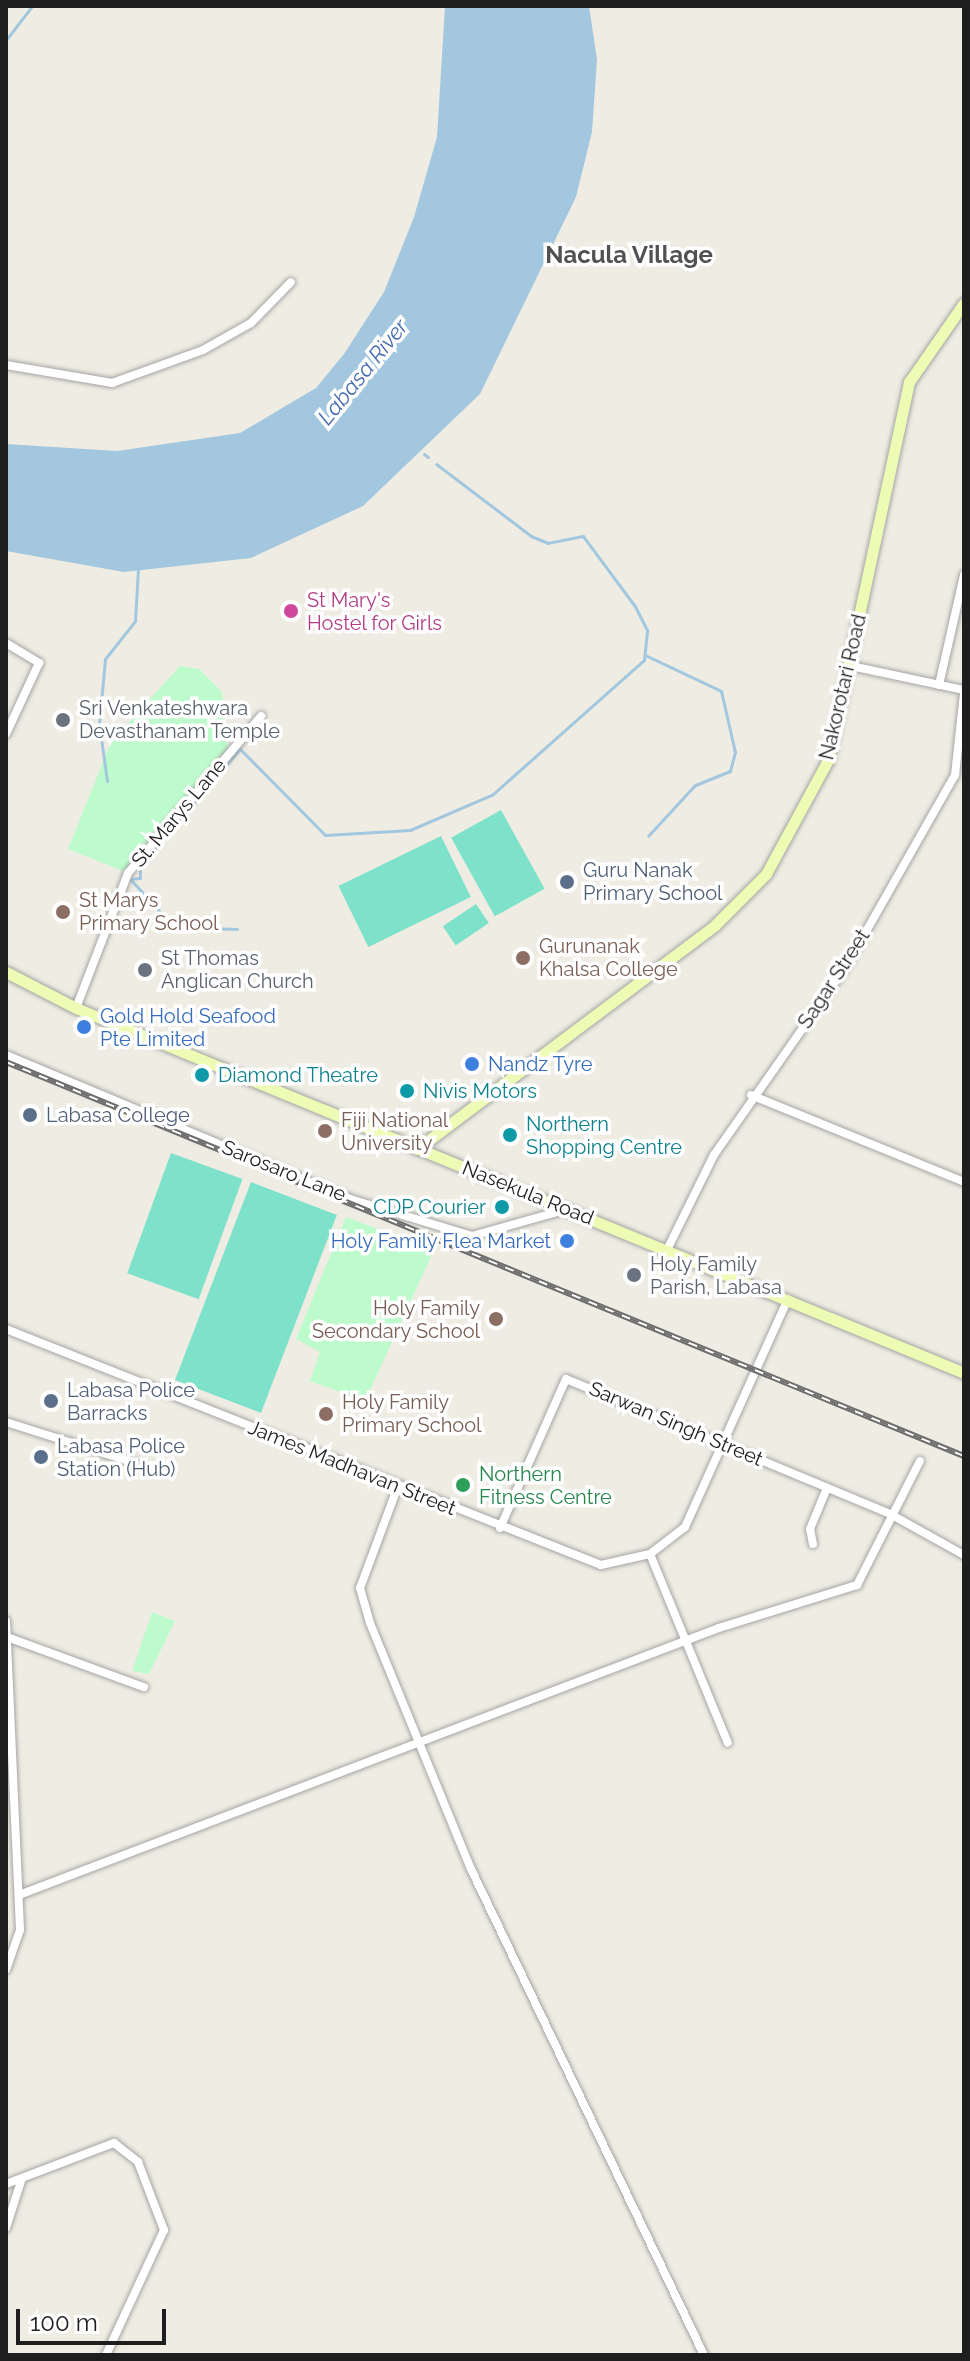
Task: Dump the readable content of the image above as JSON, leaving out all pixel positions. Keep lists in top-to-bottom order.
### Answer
{
  "streets": {
    "street": [
      "Nakorotari Road",
      "St. Marys Lane",
      "Sagar Street",
      "Sarosaro Lane",
      "Nasekula Road",
      "Sarwan Singh Street",
      "James Madhavan Street"
    ]
  },
  "crossings": [
    ["Nakorotari Road", "Nasekula Road"],
    ["St. Marys Lane", "Nasekula Road"],
    ["Sagar Street", "Nasekula Road"],
    ["Sarosaro Lane", "Nasekula Road"],
    ["Nasekula Road", "James Madhavan Street"],
    ["Sarwan Singh Street", "James Madhavan Street"]
  ],
  "districts": ["Nacula Village"],
  "water": ["Labasa River"],
  "places": [
    "St Mary's Hostel for Girls",
    "Sri Venkateshwara Devasthanam Temple",
    "Guru Nanak Primary School",
    "St Marys Primary School",
    "Gurunanak Khalsa College",
    "St Thomas Anglican Church",
    "Gold Hold Seafood Pte Limited",
    "Nandz Tyre",
    "Diamond Theatre",
    "Nivis Motors",
    "Labasa College",
    "Fiji National University",
    "Northern Shopping Centre",
    "CDP Courier",
    "Holy Family Flea Market",
    "Holy Family Parish, Labasa",
    "Holy Family Secondary School",
    "Labasa Police Barracks",
    "Holy Family Primary School",
    "Labasa Police Station (Hub)",
    "Northern Fitness Centre"
  ],
  "scale_bar": "100 m"
}
